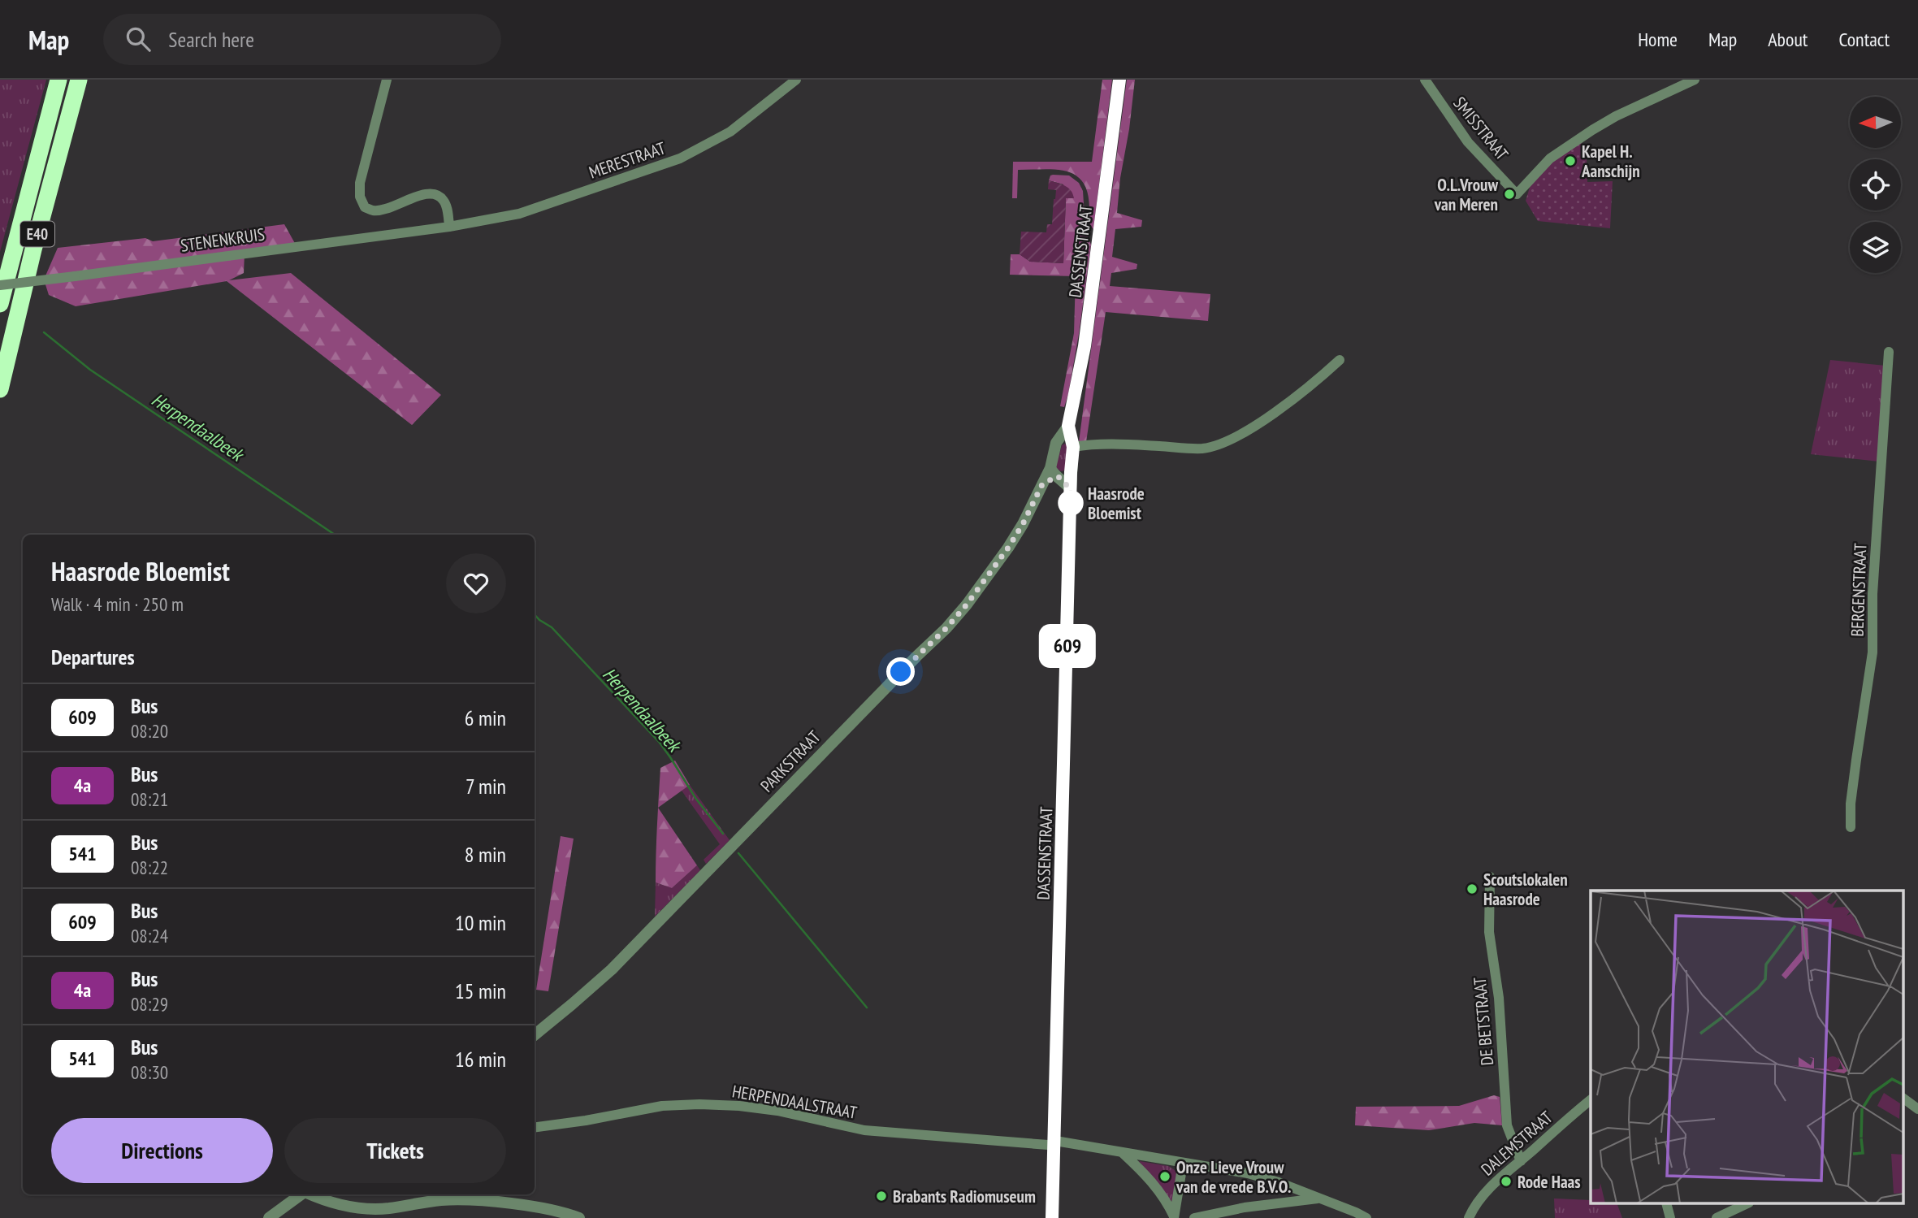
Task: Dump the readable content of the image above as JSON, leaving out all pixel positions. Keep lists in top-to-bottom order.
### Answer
{
  "streets": {
    "highway": ["E40"],
    "street": [
      "SMISSTRAAT",
      "MERESTRAAT",
      "STENENKRUIS",
      "DASSENSTRAAT",
      "BERGENSTRAAT",
      "PARKSTRAAT",
      "DE BETSTRAAT",
      "HERPENDAALSTRAAT",
      "DALEMSTRAAT"
    ]
  },
  "crossings": [
    ["MERESTRAAT", "STENENKRUIS"],
    ["DASSENSTRAAT", "PARKSTRAAT"],
    ["DASSENSTRAAT", "HERPENDAALSTRAAT"],
    ["DE BETSTRAAT", "DALEMSTRAAT"]
  ],
  "water": ["Herpendaalbeek"],
  "places": [
    "Kapel H. Aanschijn",
    "O.L.Vrouw van Meren",
    "Haasrode Bloemist",
    "Scoutslokalen Haasrode",
    "Onze Lieve Vrouw van de vrede B.V.O.",
    "Rode Haas",
    "Brabants Radiomuseum"
  ],
  "lines": ["bus line 609"],
  "north": "left",
  "page": {
    "header": "Map",
    "search": "Search here",
    "nav": [
      "Home",
      "Map",
      "About",
      "Contact"
    ],
    "on_map": "609",
    "heading": [
      ["Haasrode Bloemist", "Walk · 4 min · 250 m"],
      "Departures"
    ],
    "list": [
      {
        "mark": "609",
        "name": "Bus",
        "note": "08:20",
        "value": "6 min"
      },
      {
        "mark": "4a",
        "name": "Bus",
        "note": "08:21",
        "value": "7 min"
      },
      {
        "mark": "541",
        "name": "Bus",
        "note": "08:22",
        "value": "8 min"
      },
      {
        "mark": "609",
        "name": "Bus",
        "note": "08:24",
        "value": "10 min"
      },
      {
        "mark": "4a",
        "name": "Bus",
        "note": "08:29",
        "value": "15 min"
      },
      {
        "mark": "541",
        "name": "Bus",
        "note": "08:30",
        "value": "16 min"
      }
    ],
    "buttons": ["Directions", "Tickets"]
  }
}
